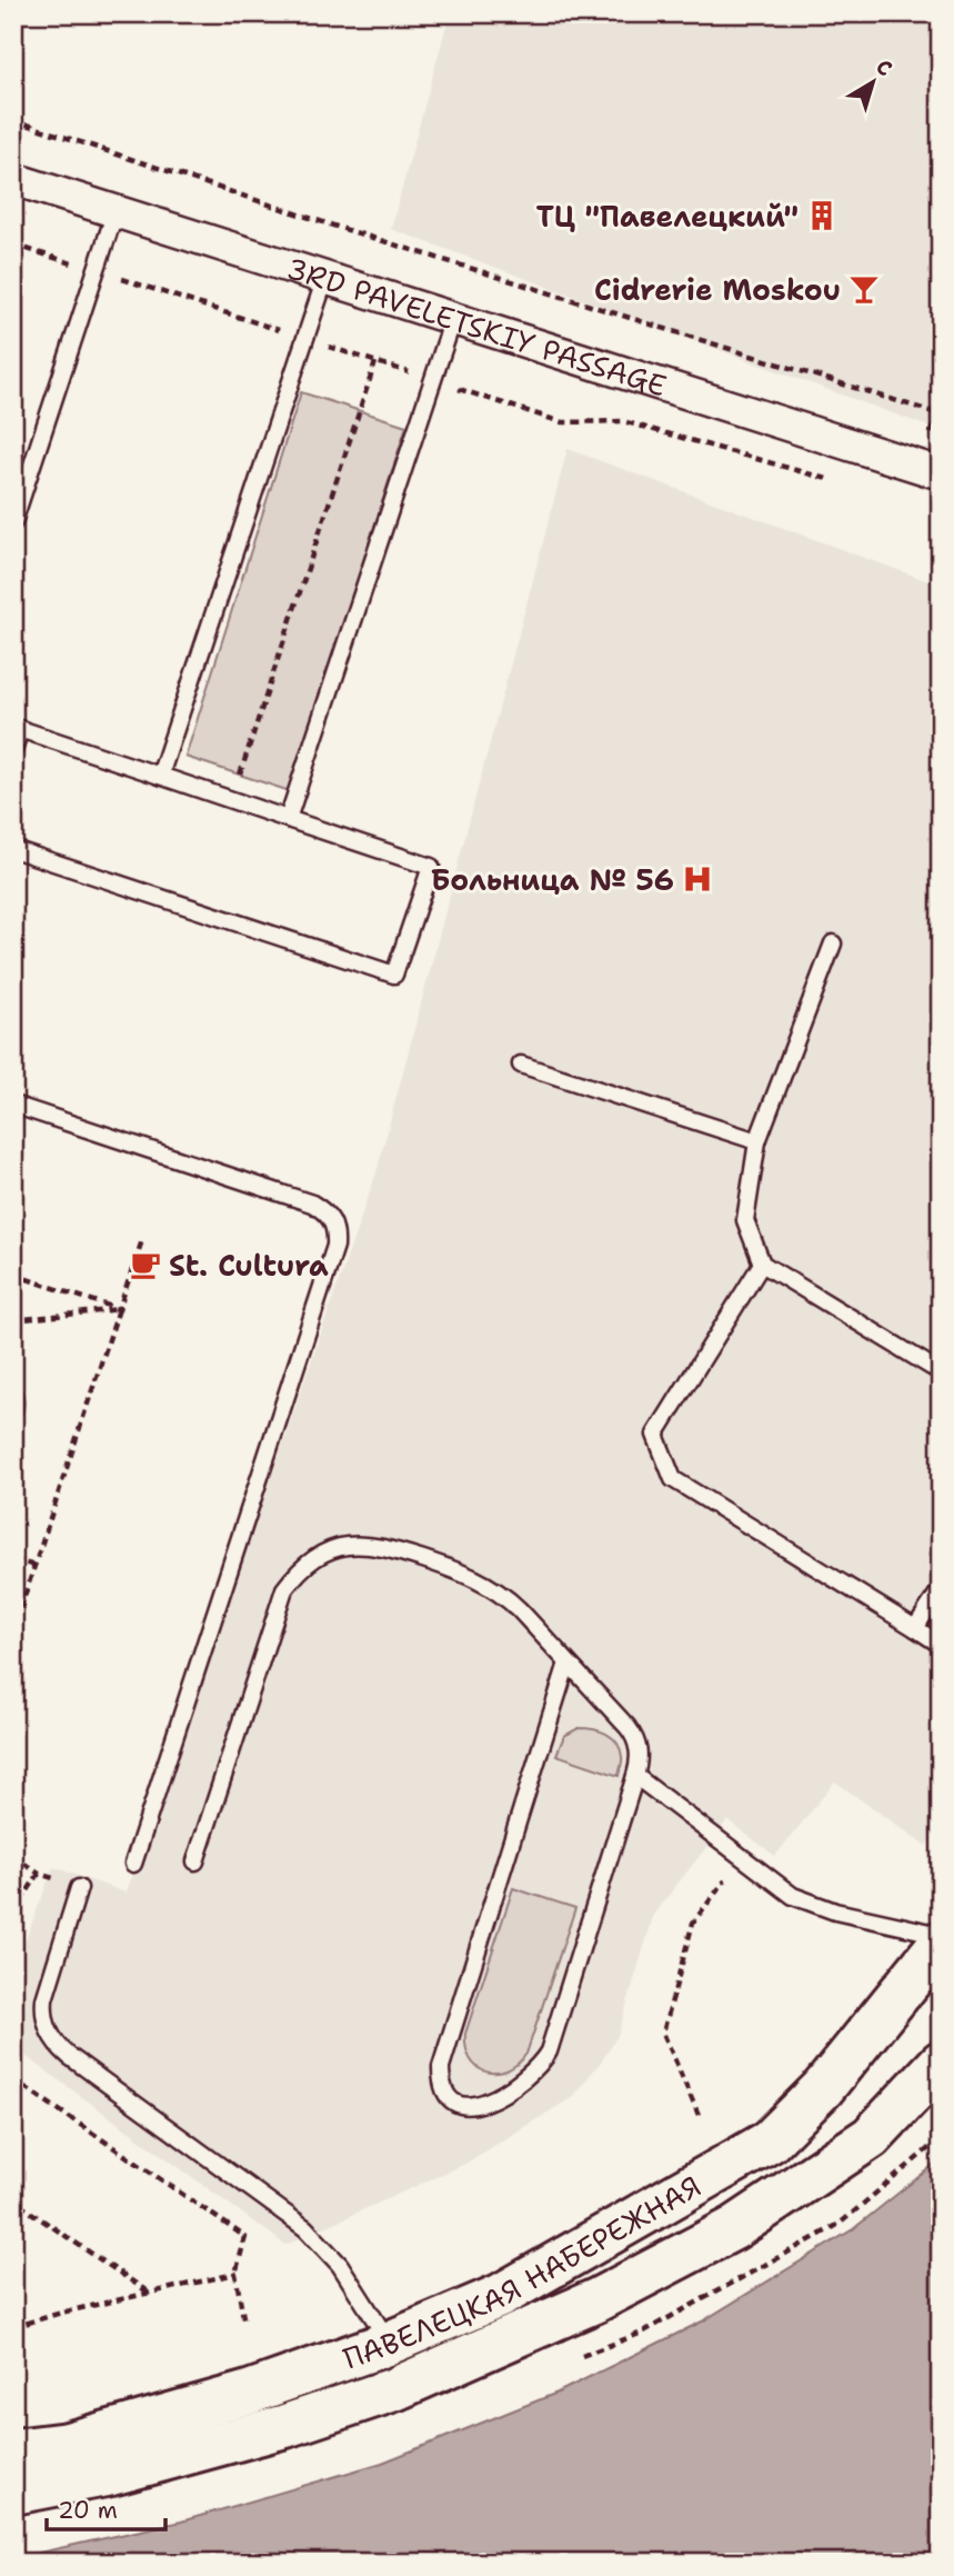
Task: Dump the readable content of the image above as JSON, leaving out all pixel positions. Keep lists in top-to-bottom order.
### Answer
{
  "streets": {
    "main road": ["ПАВЕЛЕЦКАЯ НАБЕРЕЖНАЯ"],
    "street": ["3RD PAVELETSKIY PASSAGE"]
  },
  "places": {
    "building": ["ТЦ \"Павелецкий\""],
    "bar": ["Cidrerie Moskou"],
    "hospital": ["Больница № 56"],
    "cafe": ["St. Cultura"]
  },
  "scale_bar": "20 m",
  "north": "top right"
}
